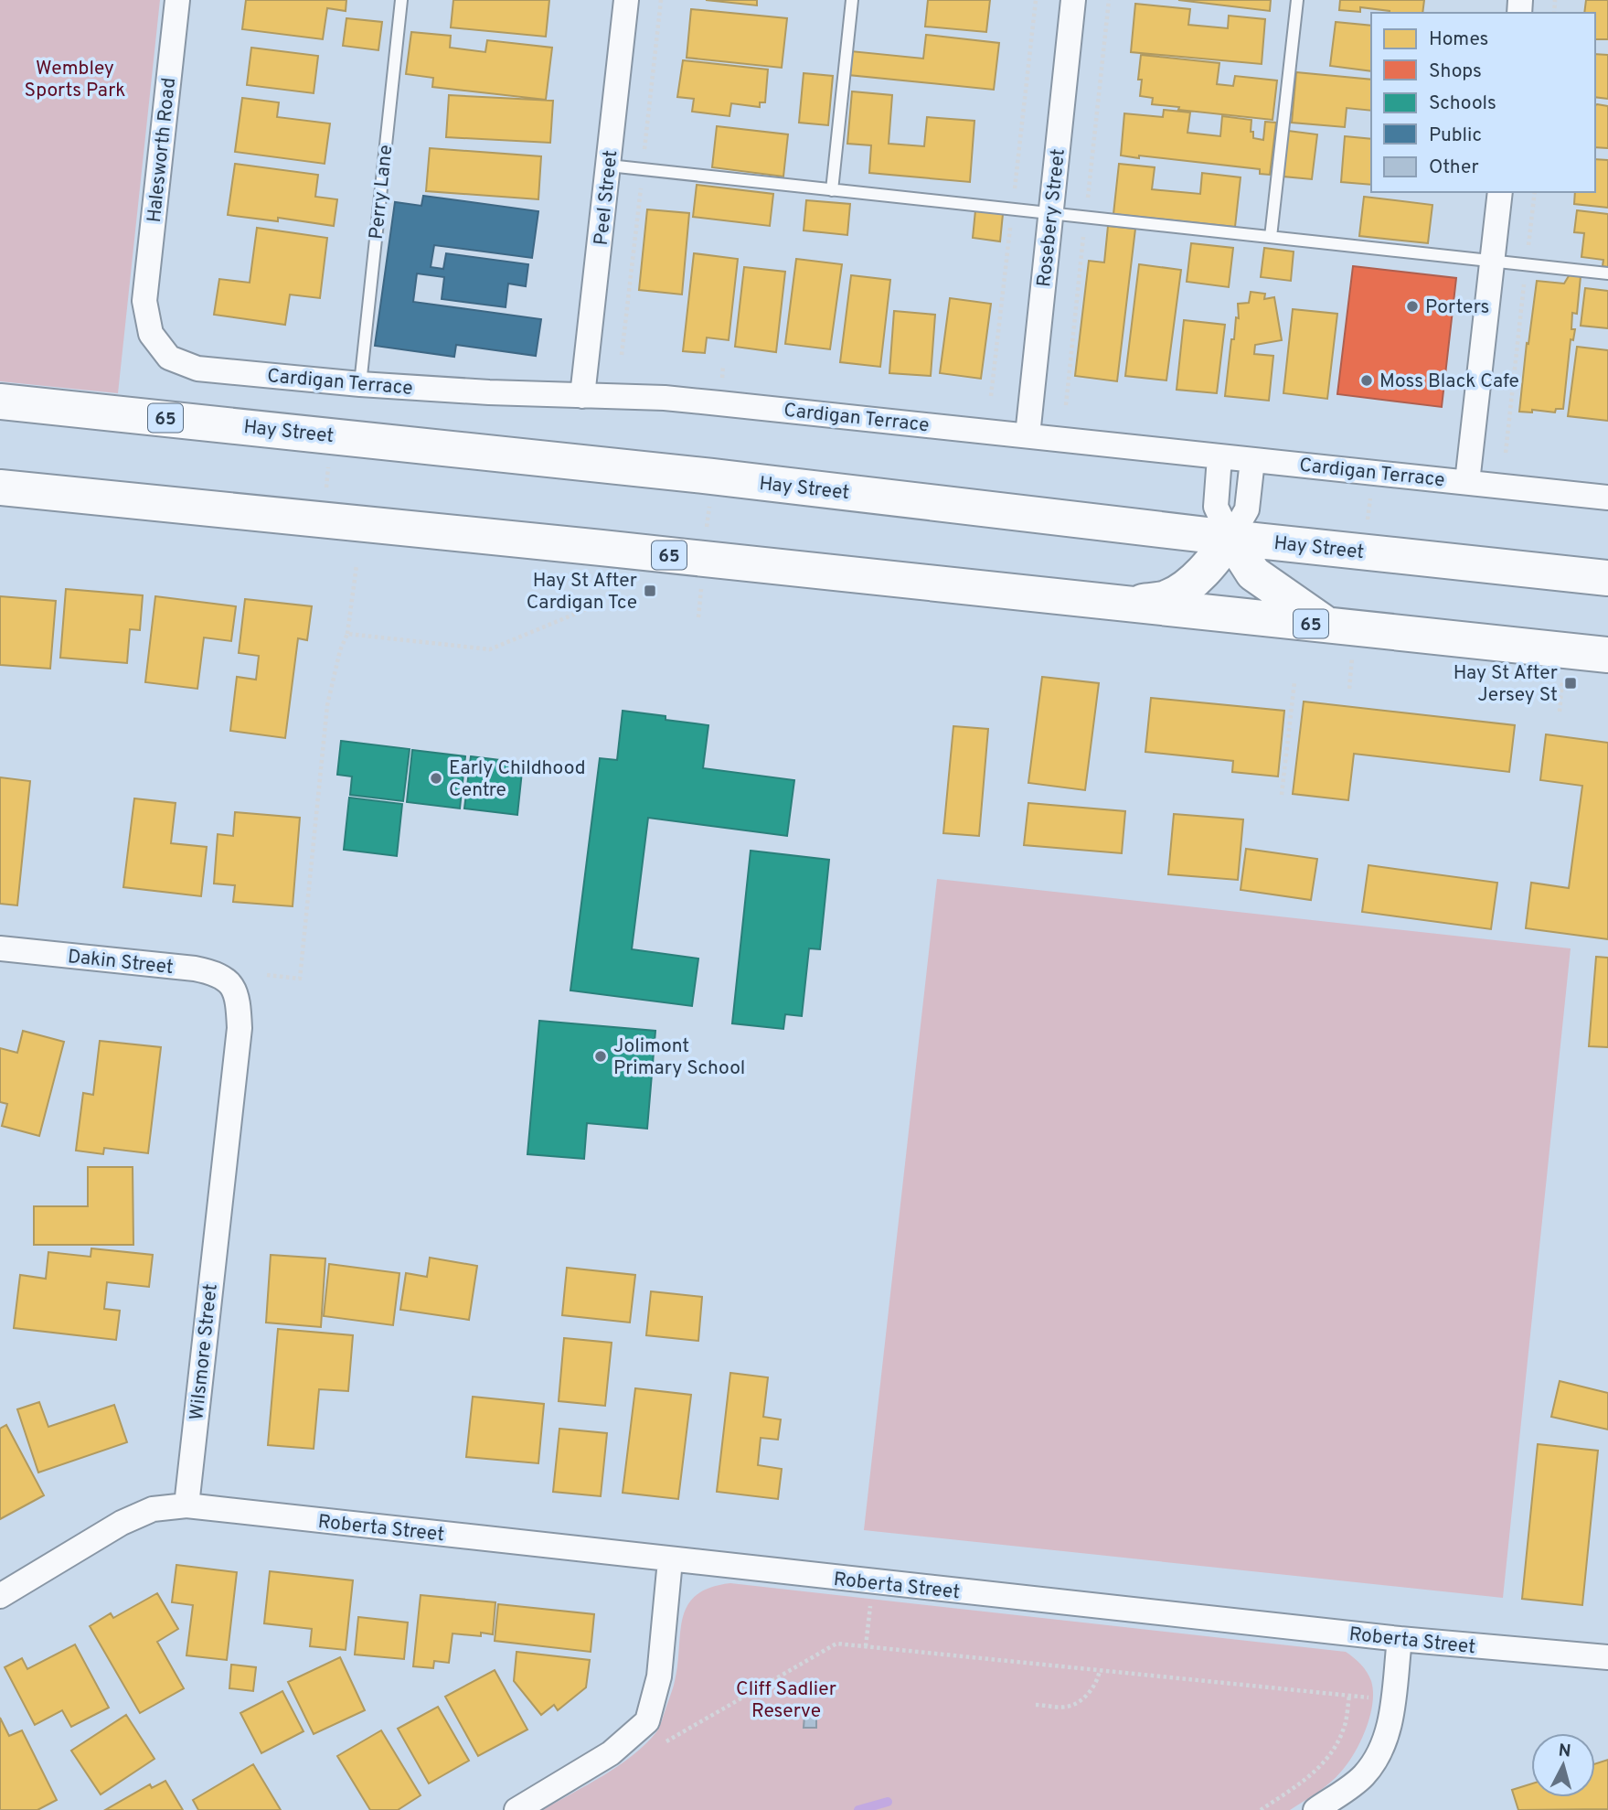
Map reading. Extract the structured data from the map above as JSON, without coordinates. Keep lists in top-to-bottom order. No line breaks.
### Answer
{"streets":{"main road":["65","Hay Street"],"street":["Halesworth Road","Peel Street","Rosebery Street","Cardigan Terrace","Dakin Street","Wilsmore Street","Roberta Street"],"lane":["Perry Lane"]},"crossings":[["Halesworth Road","Cardigan Terrace"],["Perry Lane","Cardigan Terrace"],["Peel Street","Cardigan Terrace"],["Rosebery Street","Cardigan Terrace"],["Dakin Street","Wilsmore Street"],["Wilsmore Street","Roberta Street"]],"parks":["Wembley Sports Park","Cliff Sadlier Reserve"],"places":{"other":["Porters","Moss Black Cafe","Early Childhood Centre","Jolimont Primary School"],"transit":["Hay St After Cardigan Tce","Hay St After Jersey St"]},"legend":["Homes","Shops","Schools","Public","Other"],"north":"top"}
